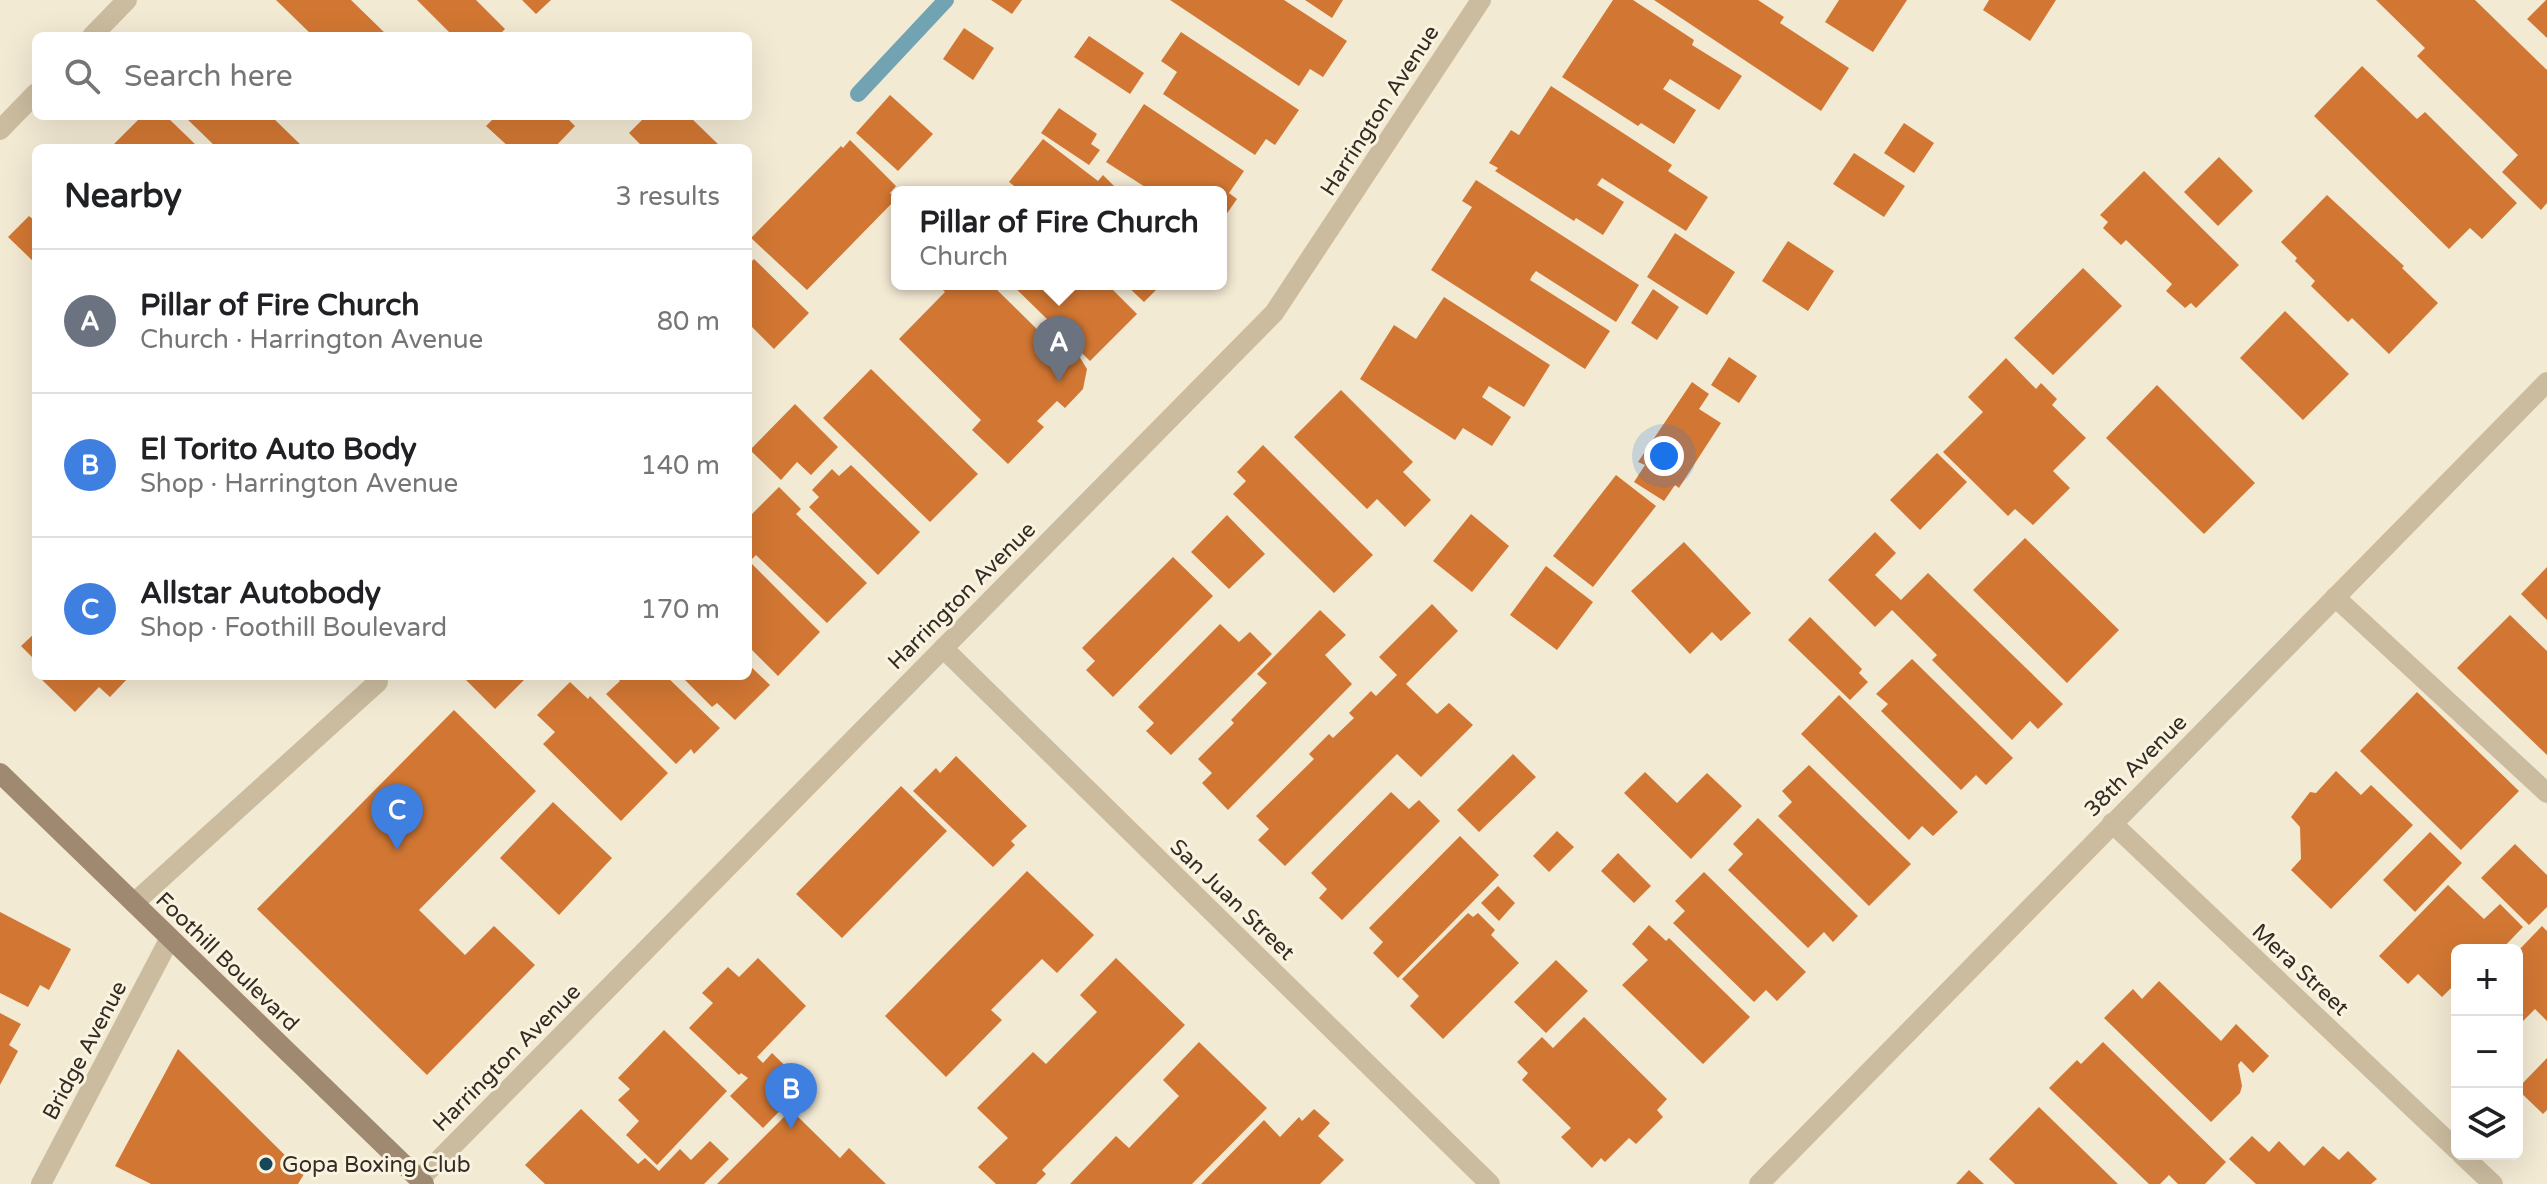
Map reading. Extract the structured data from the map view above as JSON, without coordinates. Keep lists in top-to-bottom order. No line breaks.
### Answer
{"streets":{"main road":["Foothill Boulevard"],"street":["Harrington Avenue","38th Avenue","San Juan Street","Mera Street","Bridge Avenue"]},"crossings":[["Harrington Avenue","San Juan Street"],["Harrington Avenue","Foothill Boulevard"],["38th Avenue","Mera Street"],["Foothill Boulevard","Bridge Avenue"]],"places":["Gopa Boxing Club"],"page":{"search":"Search here","heading":["Nearby","3 results"],"popup":["Pillar of Fire Church","Church"],"list":[{"mark":"A","name":"Pillar of Fire Church","note":"Church · Harrington Avenue","value":"80 m"},{"mark":"B","name":"El Torito Auto Body","note":"Shop · Harrington Avenue","value":"140 m"},{"mark":"C","name":"Allstar Autobody","note":"Shop · Foothill Boulevard","value":"170 m"}],"pins":["A","C","B"],"map_buttons":["+","−"]}}
